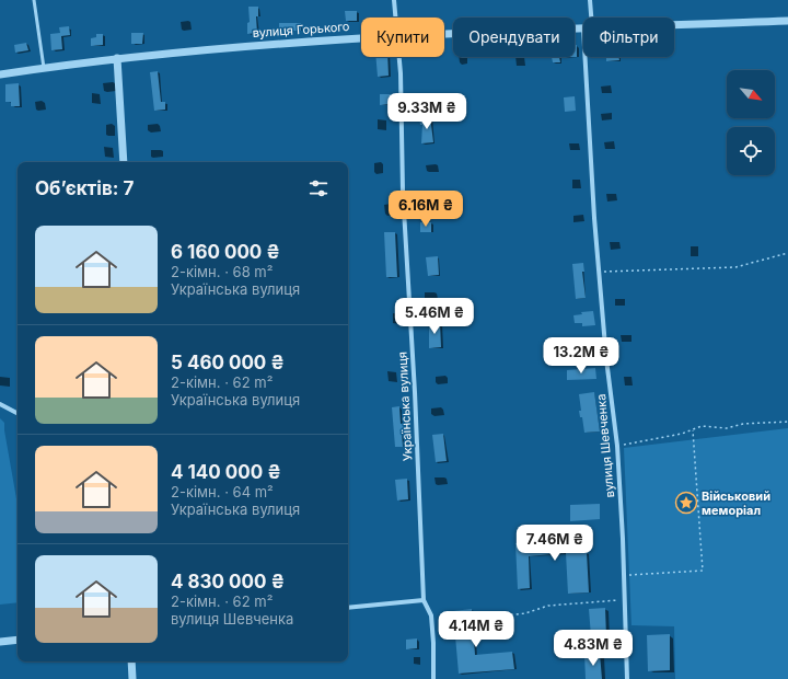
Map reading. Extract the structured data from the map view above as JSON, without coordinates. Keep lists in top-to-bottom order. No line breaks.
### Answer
{"streets":{"street":["вулиця Горького","Українська вулиця","вулиця Шевченка"]},"places":{"place":["Військовий меморіал"]},"north":"bottom right","page":{"chip":["Купити","Орендувати","Фільтри"],"price":["9.33M ₴","6.16M ₴","5.46M ₴","13.2M ₴","7.46M ₴","4.14M ₴","4.83M ₴"],"heading":"Об’єктів: 7","list":[{"name":"6 160 000 ₴","note":"2-кімн. · 68 m² · Українська вулиця"},{"name":"5 460 000 ₴","note":"2-кімн. · 62 m² · Українська вулиця"},{"name":"4 140 000 ₴","note":"2-кімн. · 64 m² · Українська вулиця"},{"name":"4 830 000 ₴","note":"2-кімн. · 62 m² · вулиця Шевченка"}]}}
